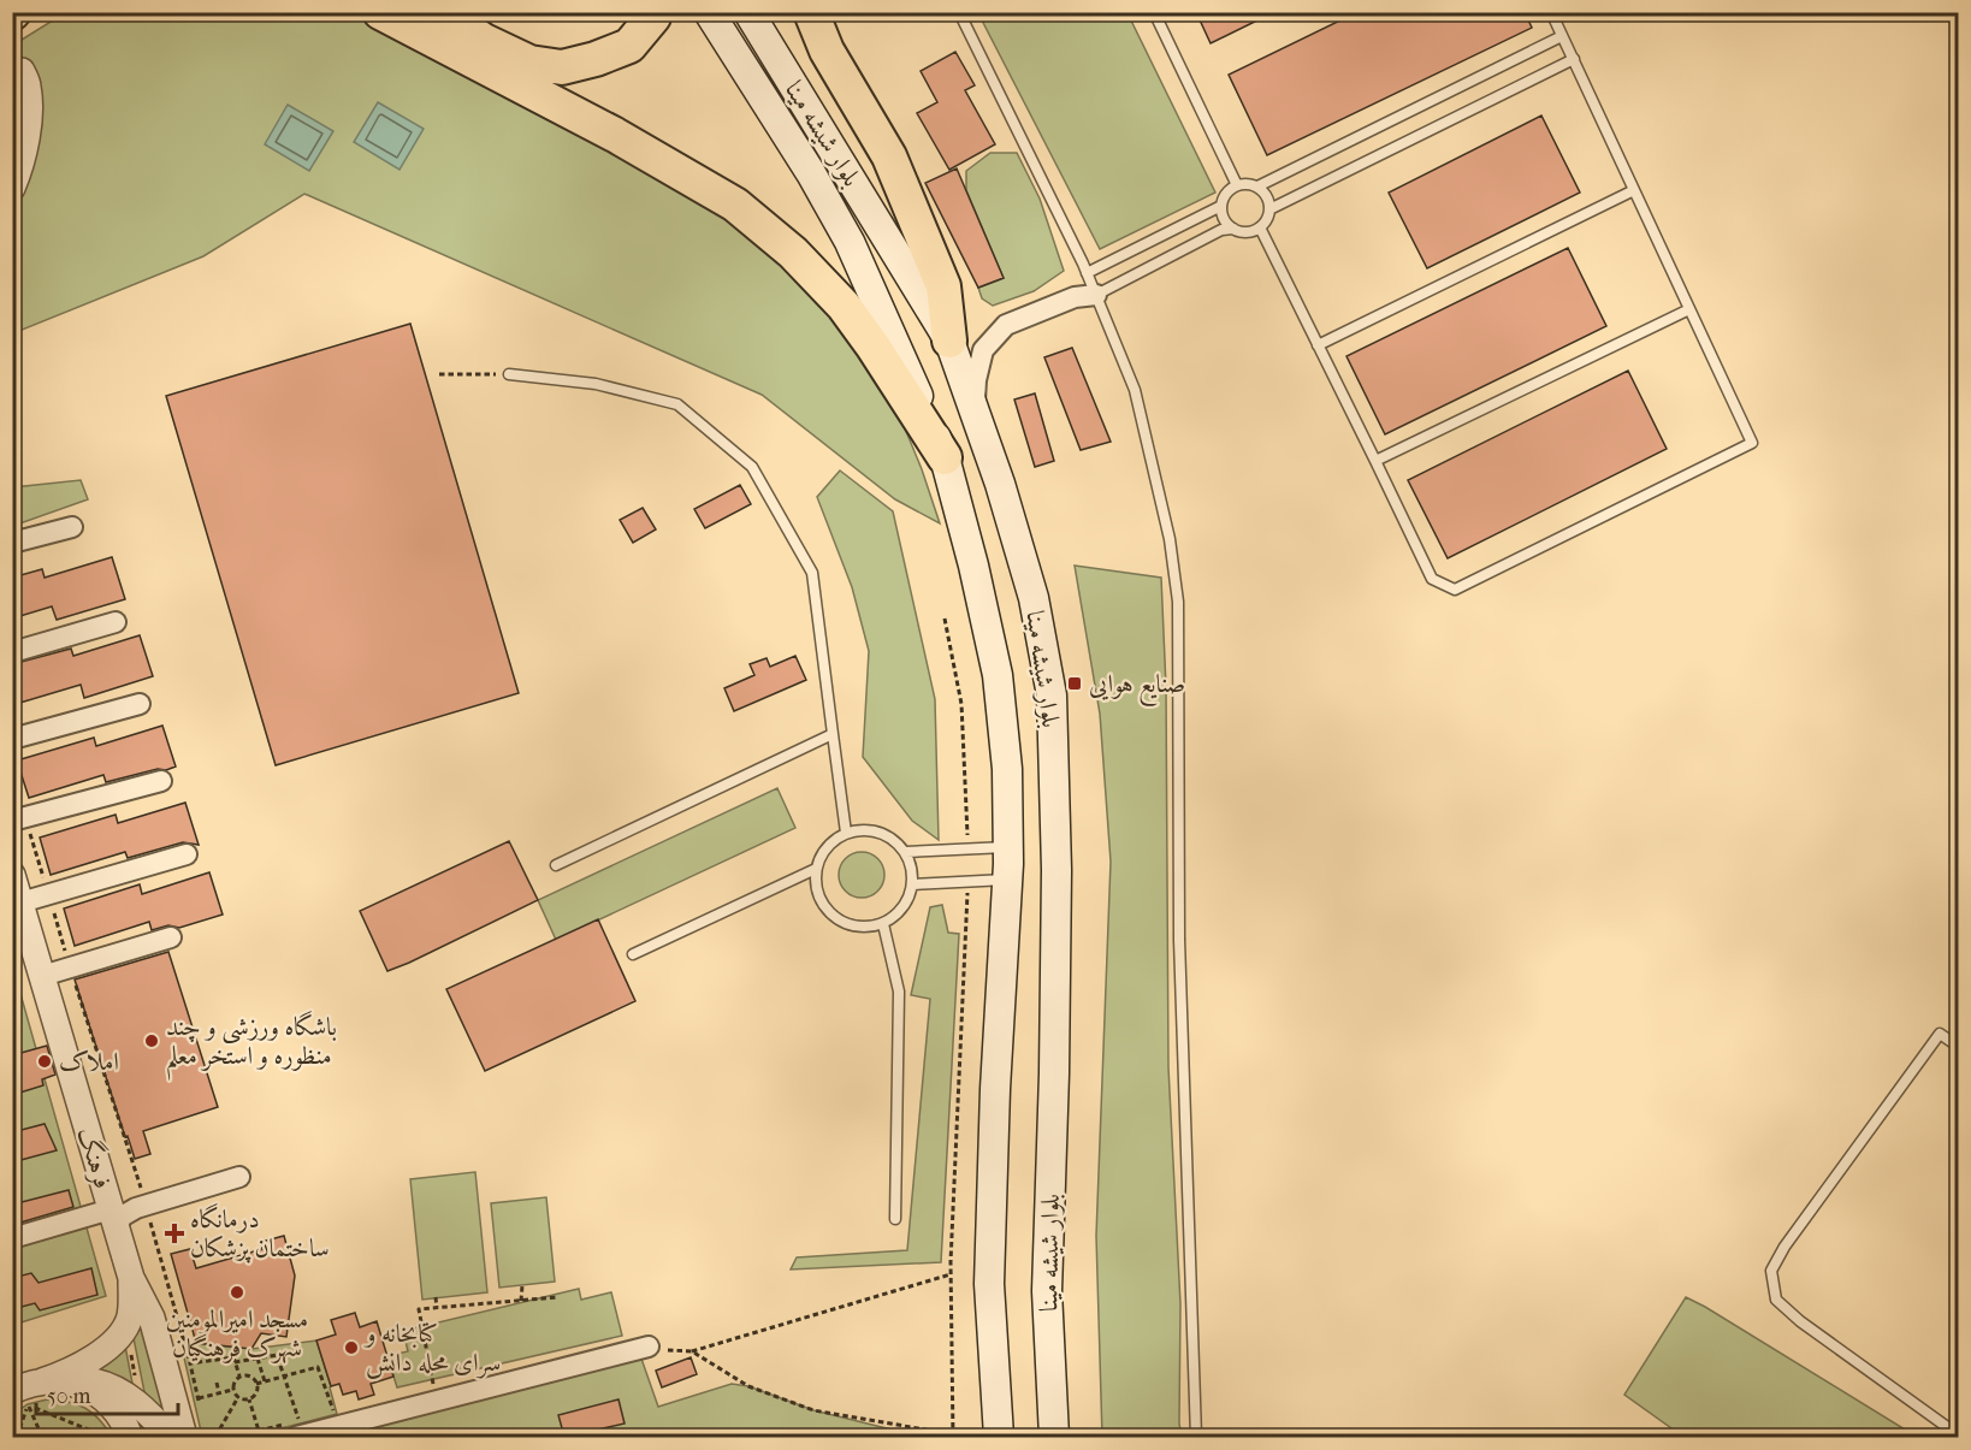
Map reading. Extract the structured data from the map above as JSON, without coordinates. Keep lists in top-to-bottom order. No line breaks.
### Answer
{"streets":{"main road":["بلوار شیشه مینا"],"street":["فرهنگ"]},"places":{"transit":["صنایع هوایی"],"other":["باشگاه ورزشی و چند منظوره و استخر معلم","املاک","مسجد امیرالمومنین شهرک فرهنگیان","کتابخانه و سرای محله دانش"],"health":["درمانگاه ساختمان پزشکان"]},"scale_bar":"50 m"}
